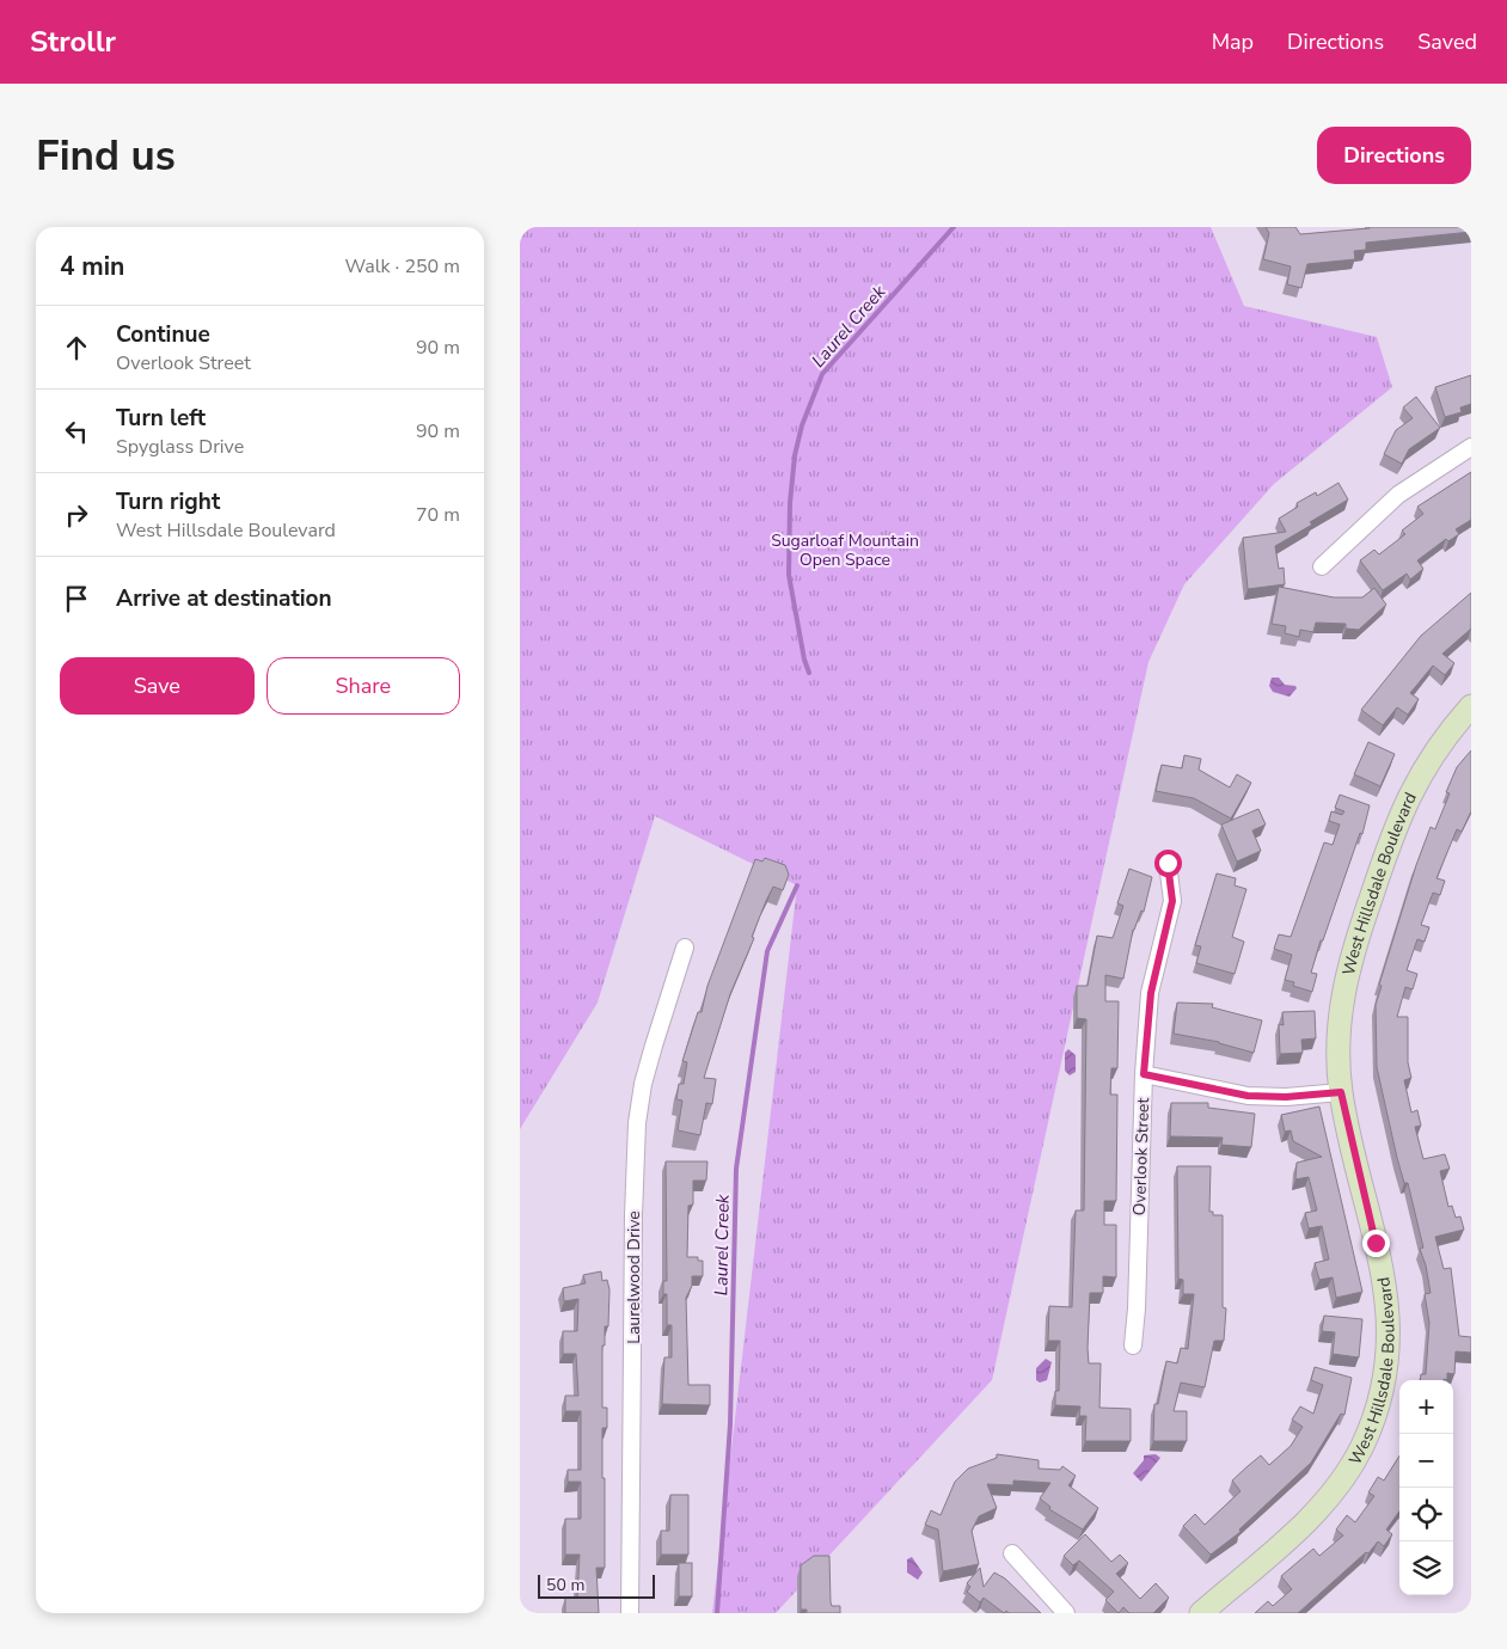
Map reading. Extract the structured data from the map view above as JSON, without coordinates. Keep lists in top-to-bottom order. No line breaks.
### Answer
{"streets":{"main road":["West Hillsdale Boulevard"],"street":["Overlook Street","Laurelwood Drive"]},"water":["Laurel Creek"],"parks":["Sugarloaf Mountain Open Space"],"scale_bar":"50 m","page":{"header":"Strollr","nav":["Map","Directions","Saved"],"buttons":["Directions",["Save","Share"]],"title":"Find us","heading":["4 min","Walk · 250 m"],"list":[["Continue","Overlook Street","90 m"],["Turn left","Spyglass Drive","90 m"],["Turn right","West Hillsdale Boulevard","70 m"],"Arrive at destination"],"map_buttons":["+","−"],"scale":"50 m"}}
